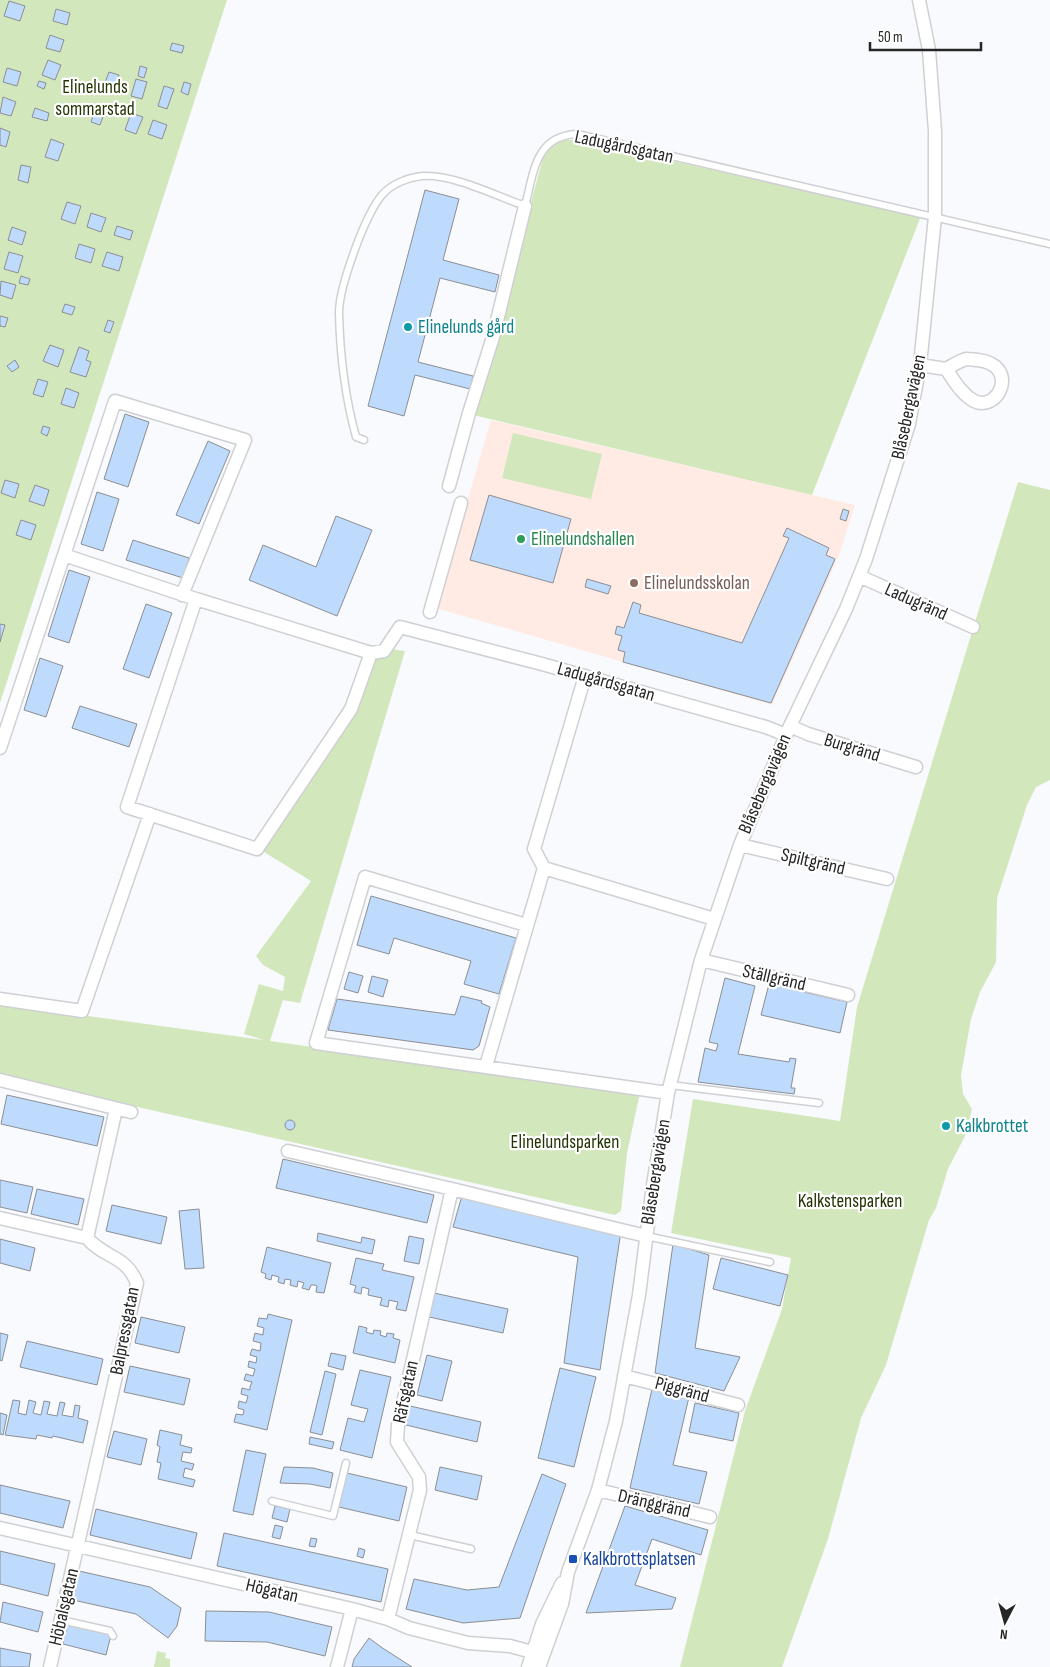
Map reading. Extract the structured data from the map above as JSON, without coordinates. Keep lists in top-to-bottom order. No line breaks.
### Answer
{"streets":{"street":["Ladugårdsgatan","Blåsebergavägen","Ladugränd","Burgränd","Spiltgränd","Ställgränd","Balpressgatan","Piggränd","Räfsgatan","Dränggränd","Högatan","Höbalsgatan"]},"crossings":[["Ladugårdsgatan","Blåsebergavägen"],["Ladugårdsgatan","Burgränd"],["Blåsebergavägen","Ladugränd"],["Blåsebergavägen","Burgränd"],["Blåsebergavägen","Spiltgränd"],["Blåsebergavägen","Ställgränd"],["Blåsebergavägen","Piggränd"],["Blåsebergavägen","Dränggränd"],["Blåsebergavägen","Högatan"],["Balpressgatan","Högatan"],["Balpressgatan","Höbalsgatan"],["Räfsgatan","Högatan"],["Högatan","Höbalsgatan"]],"parks":["Elinelunds sommarstad","Elinelundsparken","Kalkstensparken"],"places":{"other":["Elinelunds gård","Elinelundshallen","Elinelundsskolan","Kalkbrottet"],"transit":["Kalkbrottsplatsen"]},"scale_bar":"50 m","north":"bottom"}
